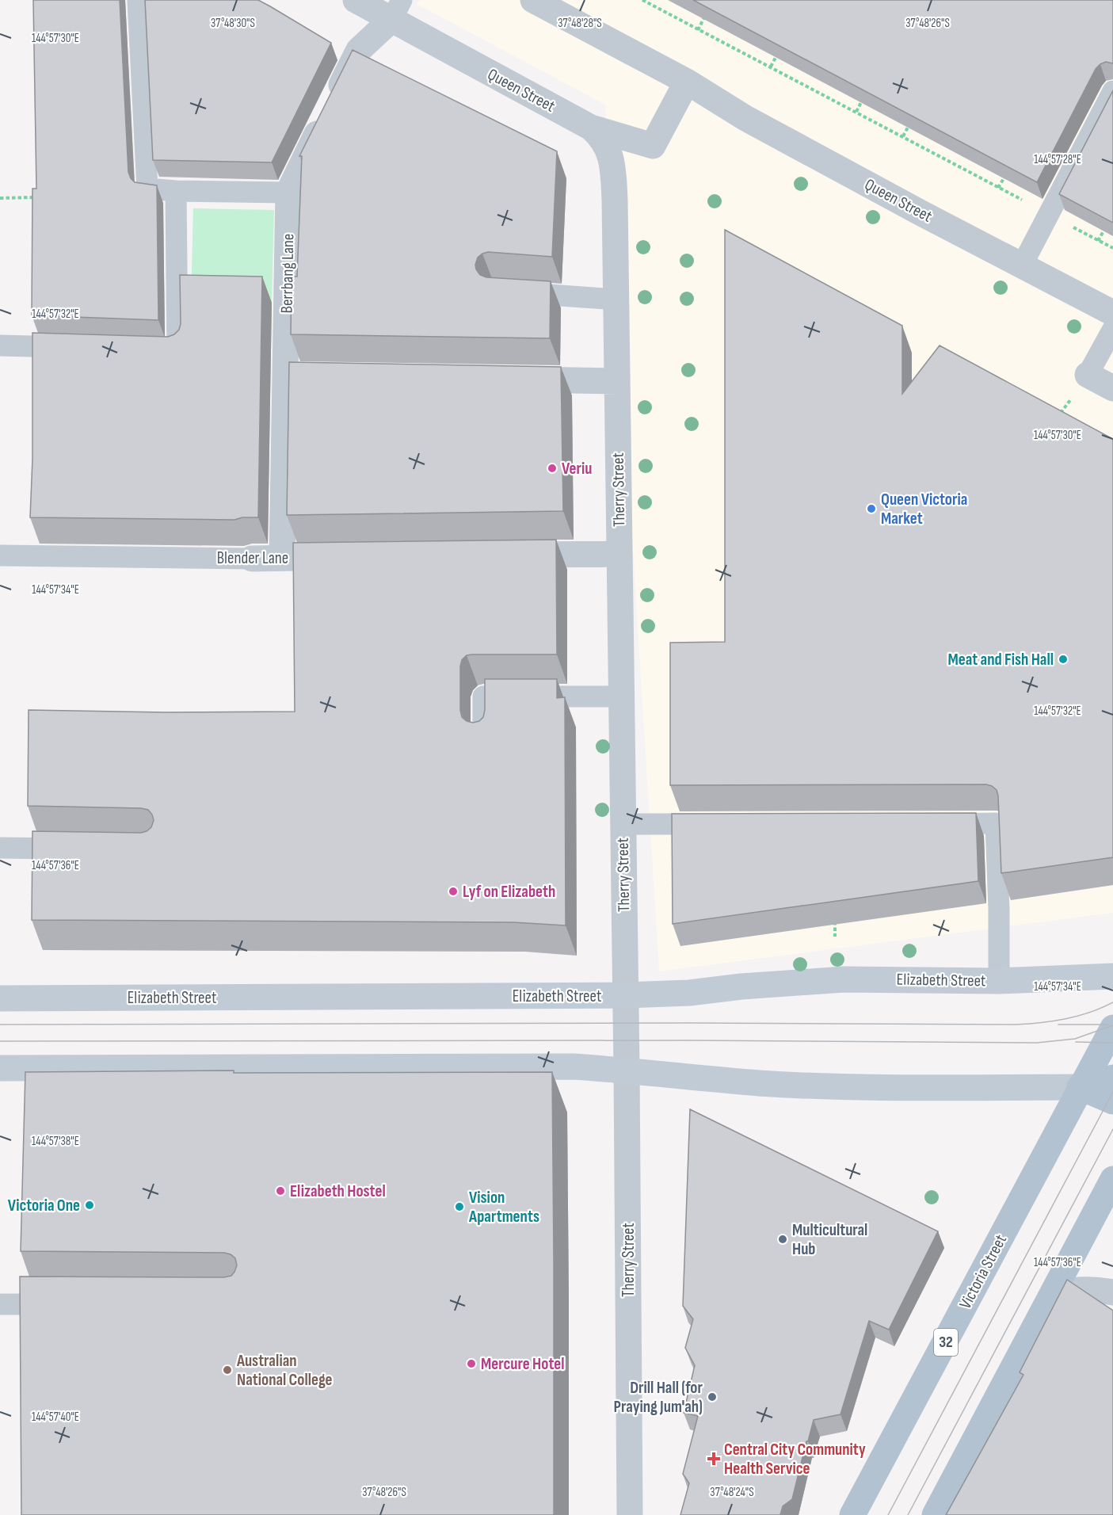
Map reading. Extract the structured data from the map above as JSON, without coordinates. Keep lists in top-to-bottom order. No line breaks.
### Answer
{"streets":{"main road":["Victoria Street","32"],"street":["Queen Street","Berrbang Lane","Therry Street","Blender Lane","Elizabeth Street"]},"crossings":[["Queen Street","Berrbang Lane"],["Queen Street","Therry Street"],["Berrbang Lane","Blender Lane"],["Therry Street","Elizabeth Street"]],"places":{"other":["Veriu","Queen Victoria Market","Meat and Fish Hall","Lyf on Elizabeth","Elizabeth Hostel","Victoria One","Vision Apartments","Multicultural Hub","Mercure Hotel","Australian National College","Drill Hall (for Praying Jum'ah)"],"health":["Central City Community Health Service"]},"coordinates":["37°48'30\"S","37°48'28\"S","37°48'26\"S","144°57'30\"E","144°57'28\"E","144°57'32\"E","144°57'34\"E","144°57'36\"E","144°57'38\"E","144°57'40\"E","37°48'24\"S"]}
